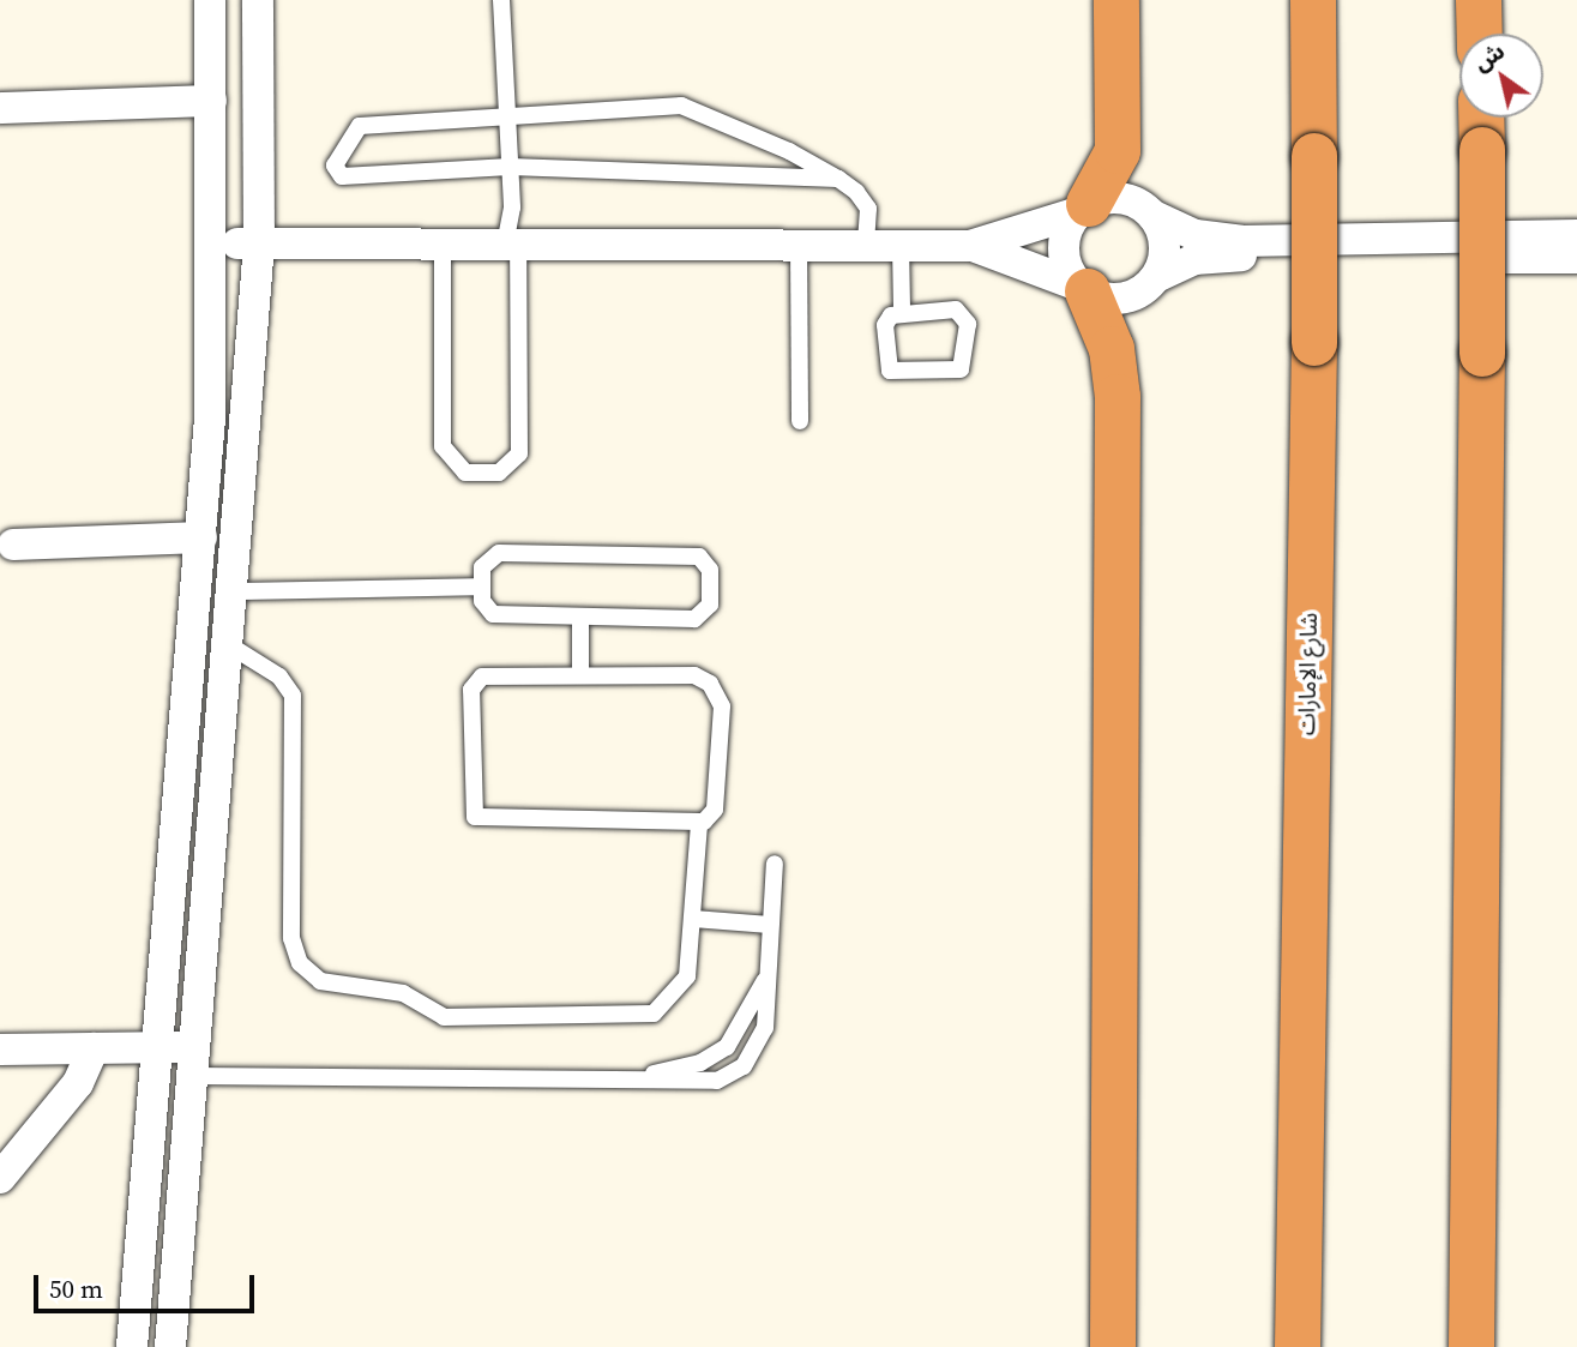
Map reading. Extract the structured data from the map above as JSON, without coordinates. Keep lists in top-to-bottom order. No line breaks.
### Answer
{"streets":{"highway":["شارع الإمارات"]},"scale_bar":"50 m","north":"top left"}
